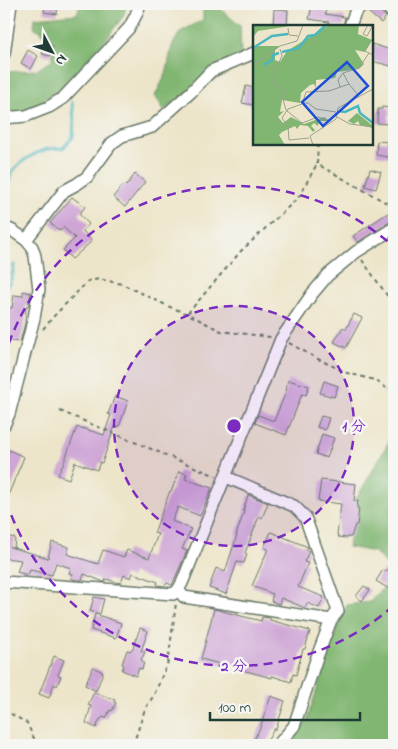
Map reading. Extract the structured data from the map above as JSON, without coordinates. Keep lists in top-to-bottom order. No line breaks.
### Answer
{"scale_bar":"100 m","north":"bottom right","rings":["1 分","2 分"]}
